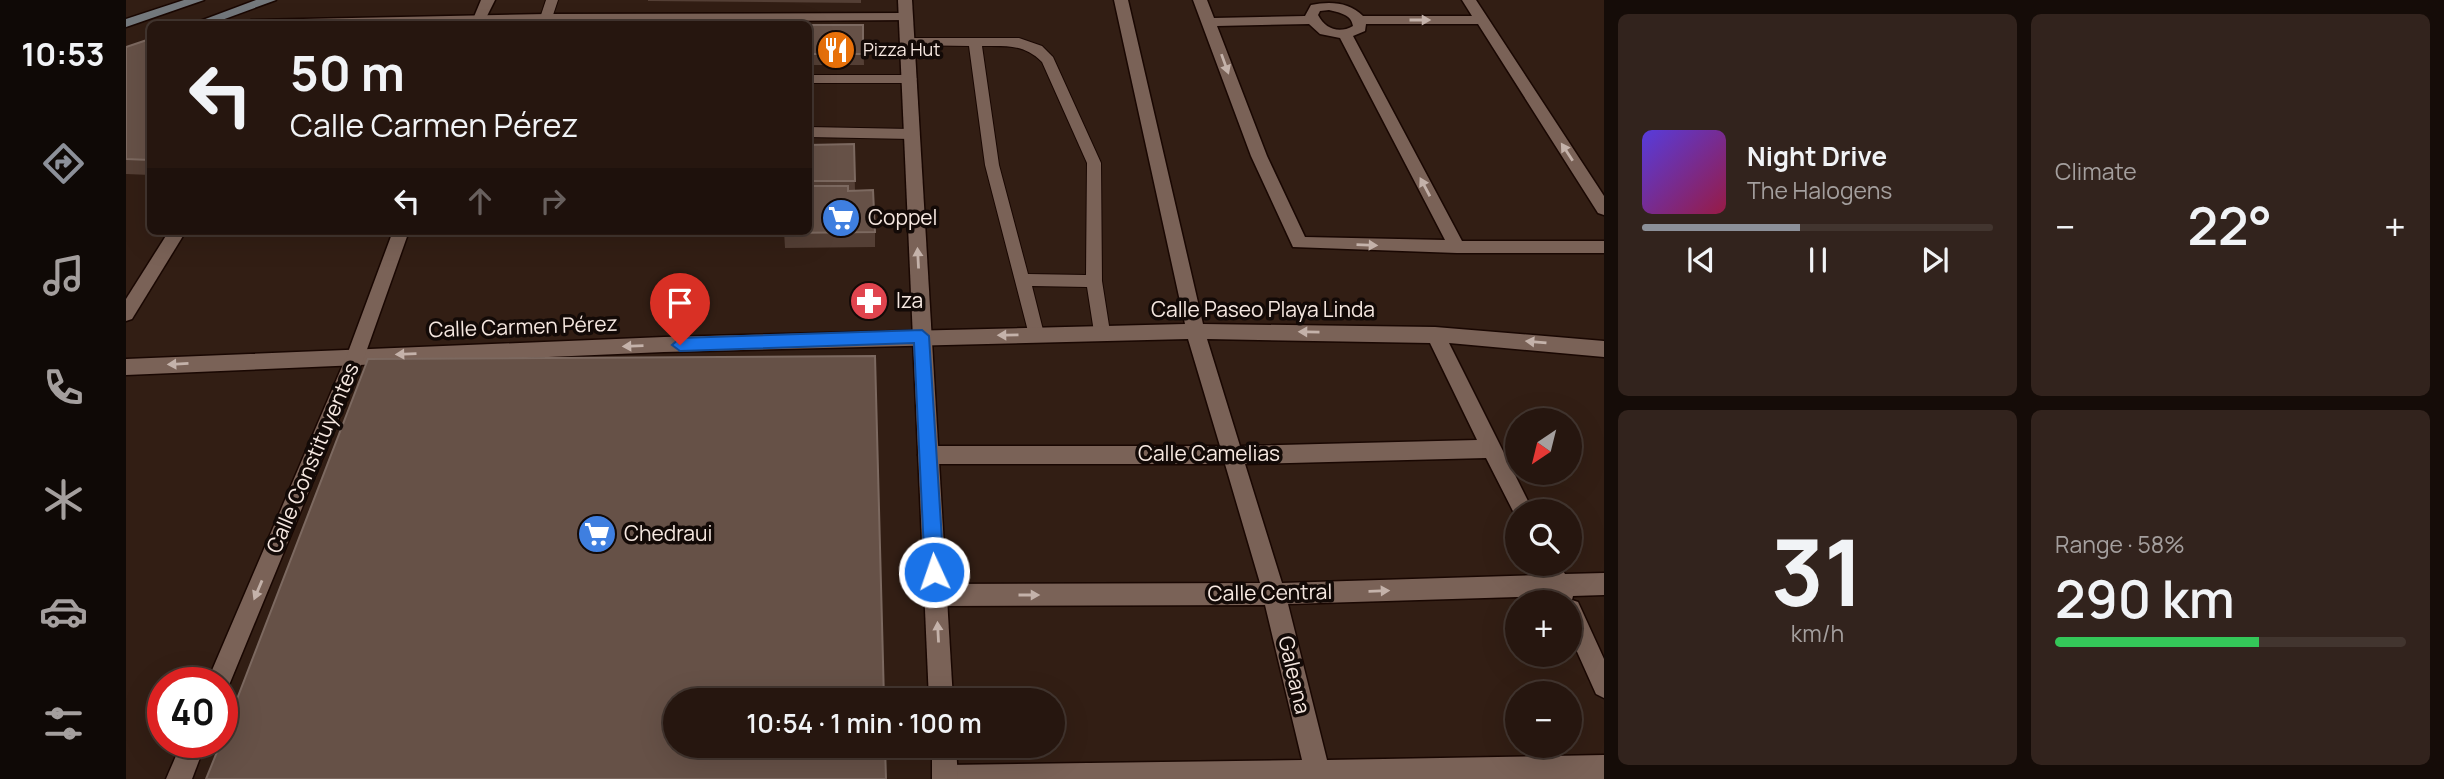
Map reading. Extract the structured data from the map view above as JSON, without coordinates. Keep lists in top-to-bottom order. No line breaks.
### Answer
{"streets":{"street":["Calle Paseo Playa Linda","Calle Carmen Pérez","Calle Camelias","Calle Constituyentes","Calle Central","Galeana"]},"crossings":[["Calle Paseo Playa Linda","Calle Carmen Pérez"],["Calle Paseo Playa Linda","Galeana"],["Calle Carmen Pérez","Calle Constituyentes"],["Calle Camelias","Galeana"],["Calle Central","Galeana"]],"one_way":["Calle Paseo Playa Linda","Calle Carmen Pérez","Calle Constituyentes","Calle Central"],"places":{"restaurant":["Pizza Hut"],"supermarket":["Coppel","Chedraui"],"pharmacy":["Iza"]},"north":"bottom left","page":{"tabs":"10:53","tile":["Climate",["31","km/h"],["Range · 58%","290 km"]],"turn":["50 m","Calle Carmen Pérez"],"song":["Night Drive","The Halogens"],"heat":["−","22°","+"],"map_buttons":["+","−"],"limit":"40","trip":"10:54 · 1 min · 100 m"}}
